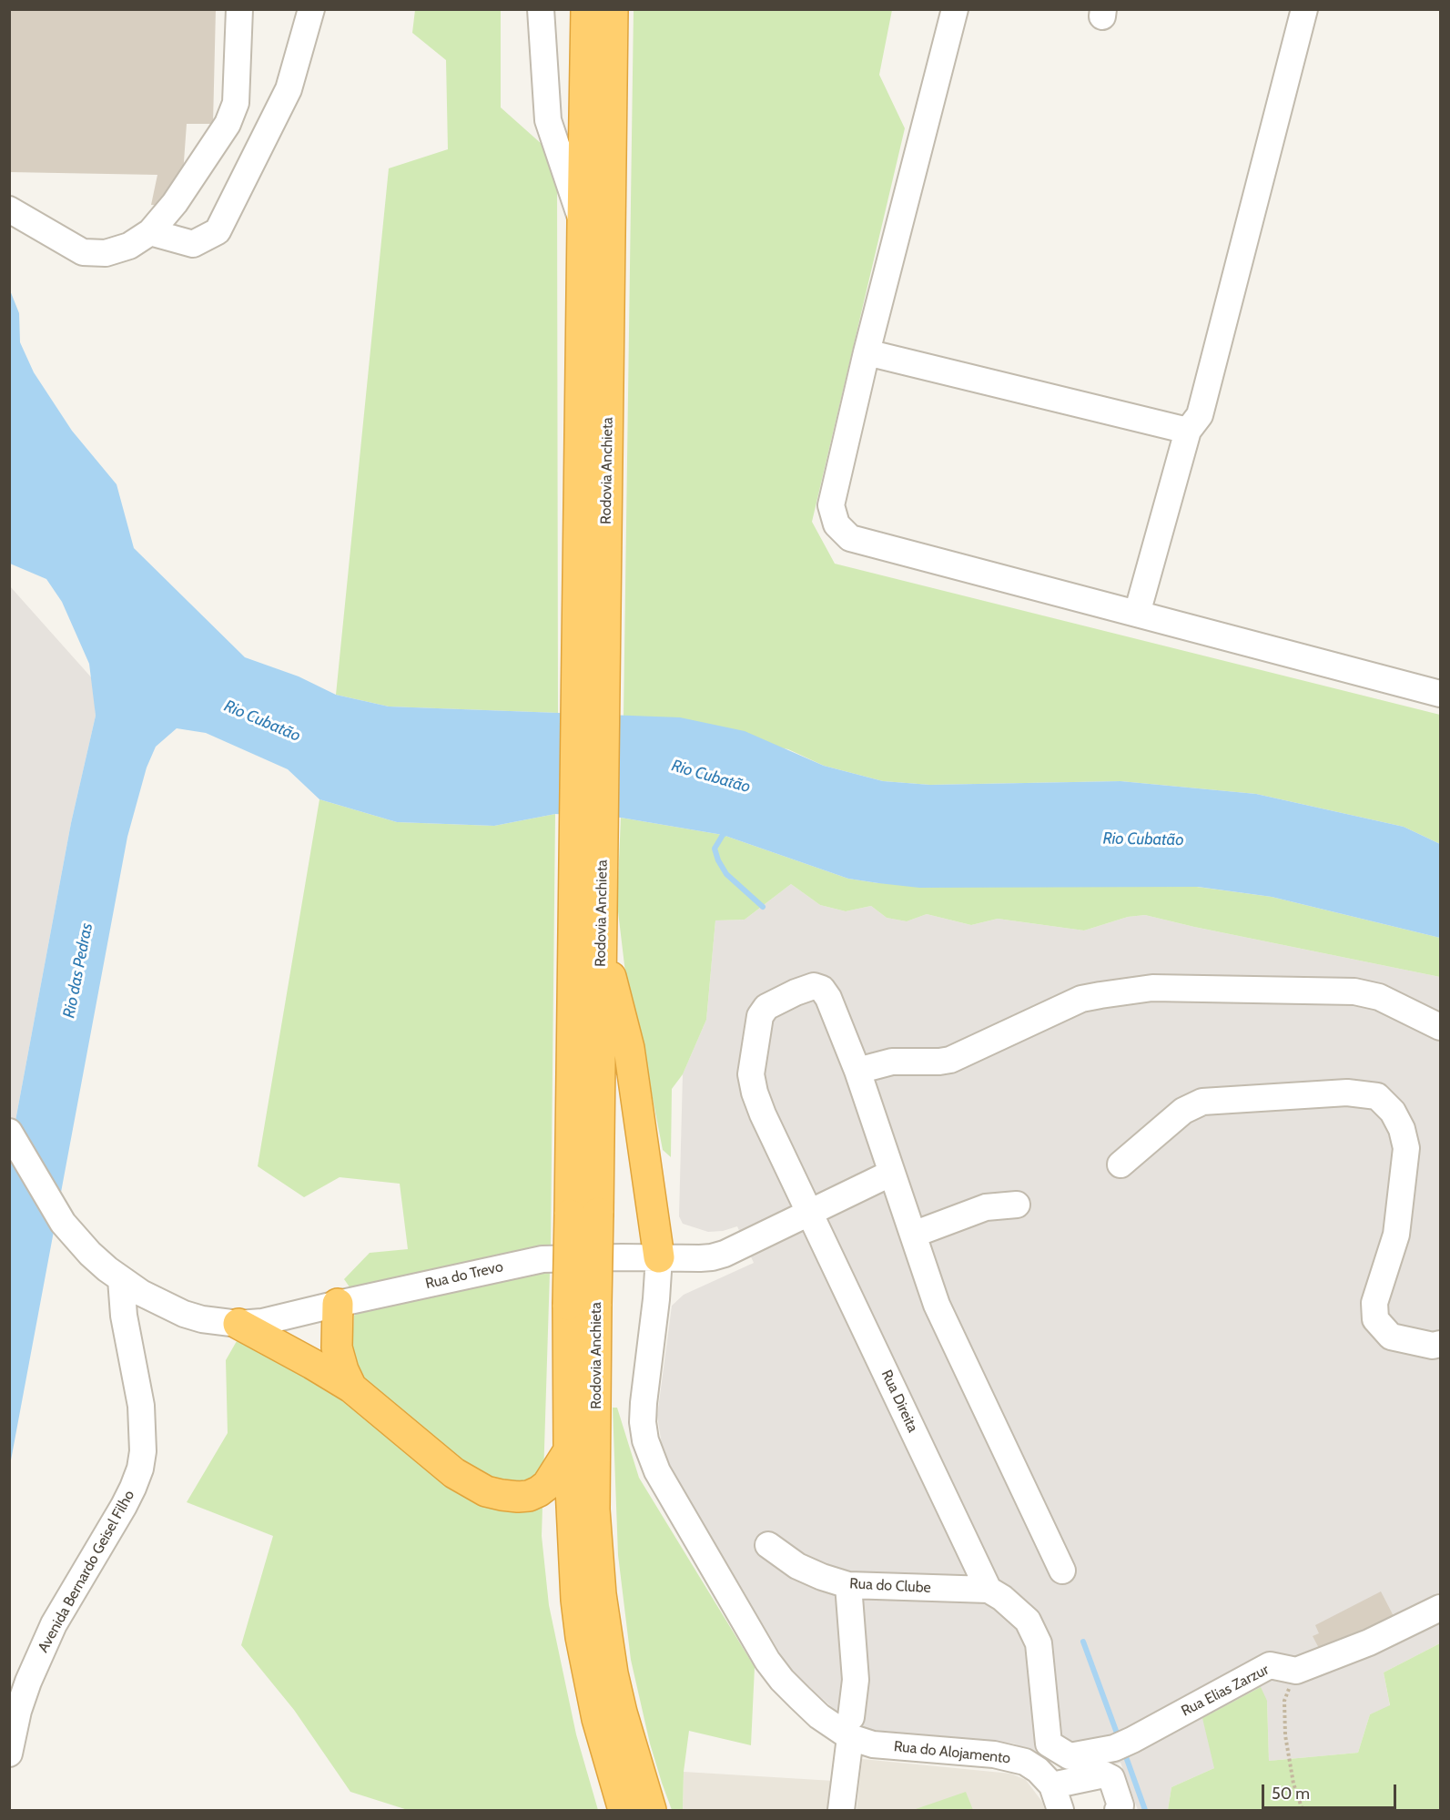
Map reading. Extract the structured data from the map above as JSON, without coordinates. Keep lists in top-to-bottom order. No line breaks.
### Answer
{"streets":{"highway":["Rodovia Anchieta"],"street":["Rua do Trevo","Rua Direita","Avenida Bernardo Geisel Filho","Rua do Clube","Rua Elias Zarzur","Rua do Alojamento"]},"crossings":[["Rua do Trevo","Rua Direita"],["Rua do Trevo","Avenida Bernardo Geisel Filho"],["Rua do Trevo","Rua do Alojamento"],["Rua Direita","Rua do Clube"],["Rua Direita","Rua Elias Zarzur"],["Rua do Clube","Rua Elias Zarzur"]],"water":["Rio Cubatão","Rio das Pedras"],"scale_bar":"50 m"}
